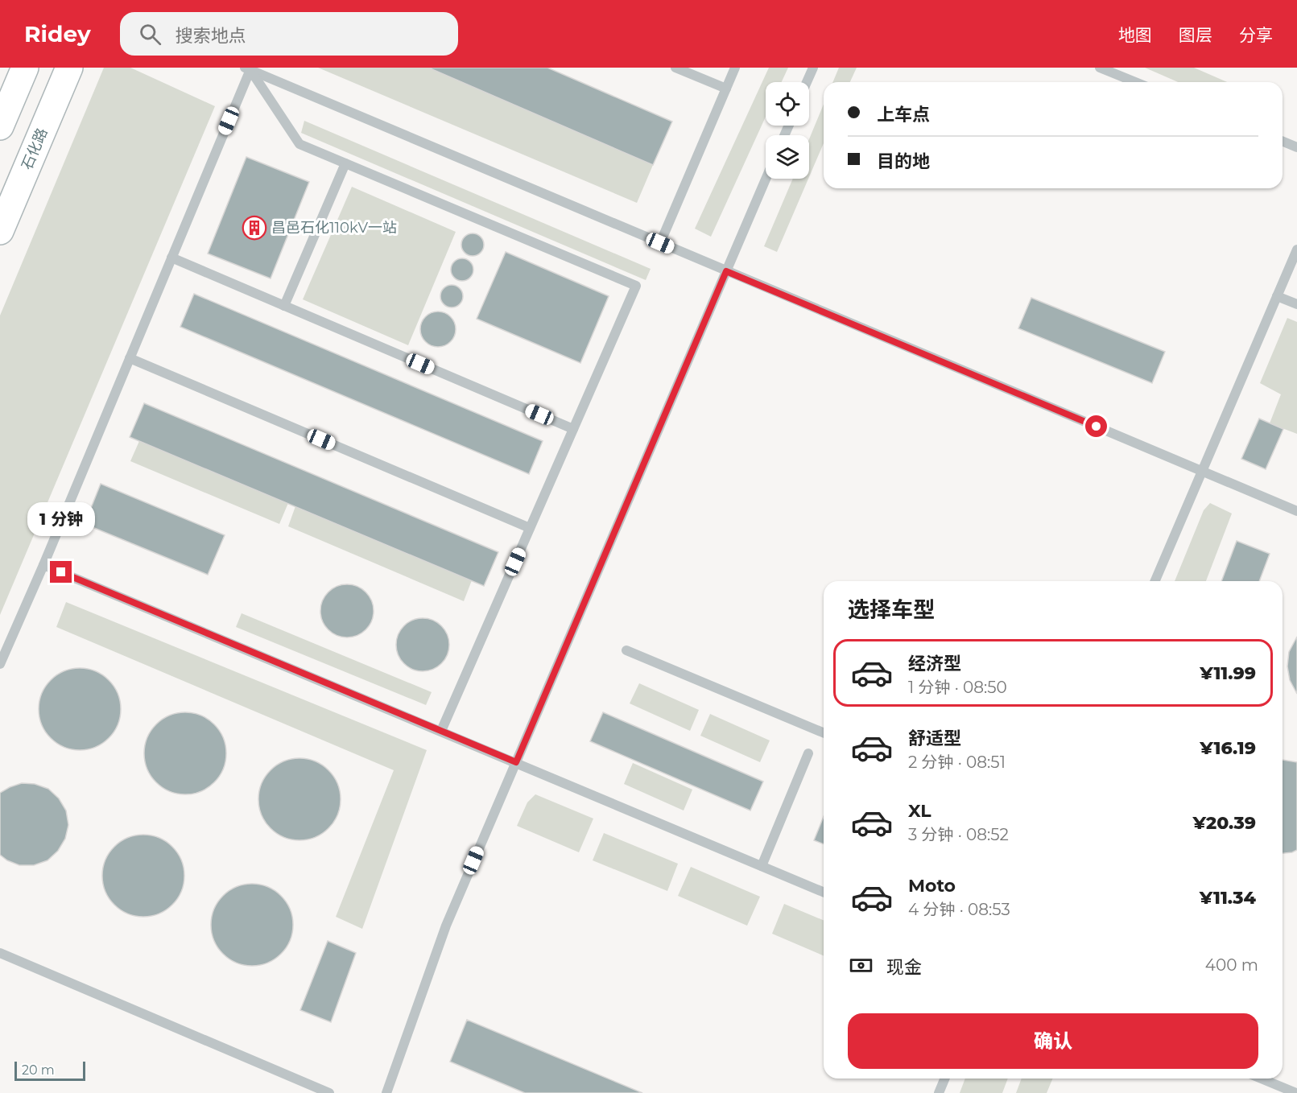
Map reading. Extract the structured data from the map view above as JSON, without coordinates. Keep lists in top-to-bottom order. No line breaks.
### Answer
{"streets":{"main road":["石化路"]},"places":{"building":["昌邑石化110kV一站"]},"scale_bar":"20 m","page":{"header":"Ridey","search":"搜索地点","nav":["地图","图层","分享"],"banner":["上车点","目的地"],"bubble":"1 分钟","heading":"选择车型","list":[{"name":"经济型","note":"1 分钟 · 08:50","value":"¥11.99"},{"name":"舒适型","note":"2 分钟 · 08:51","value":"¥16.19"},{"name":"XL","note":"3 分钟 · 08:52","value":"¥20.39"},{"name":"Moto","note":"4 分钟 · 08:53","value":"¥11.34"}],"pay":["现金","400 m"],"buttons":"确认","scale":"20 m"}}
